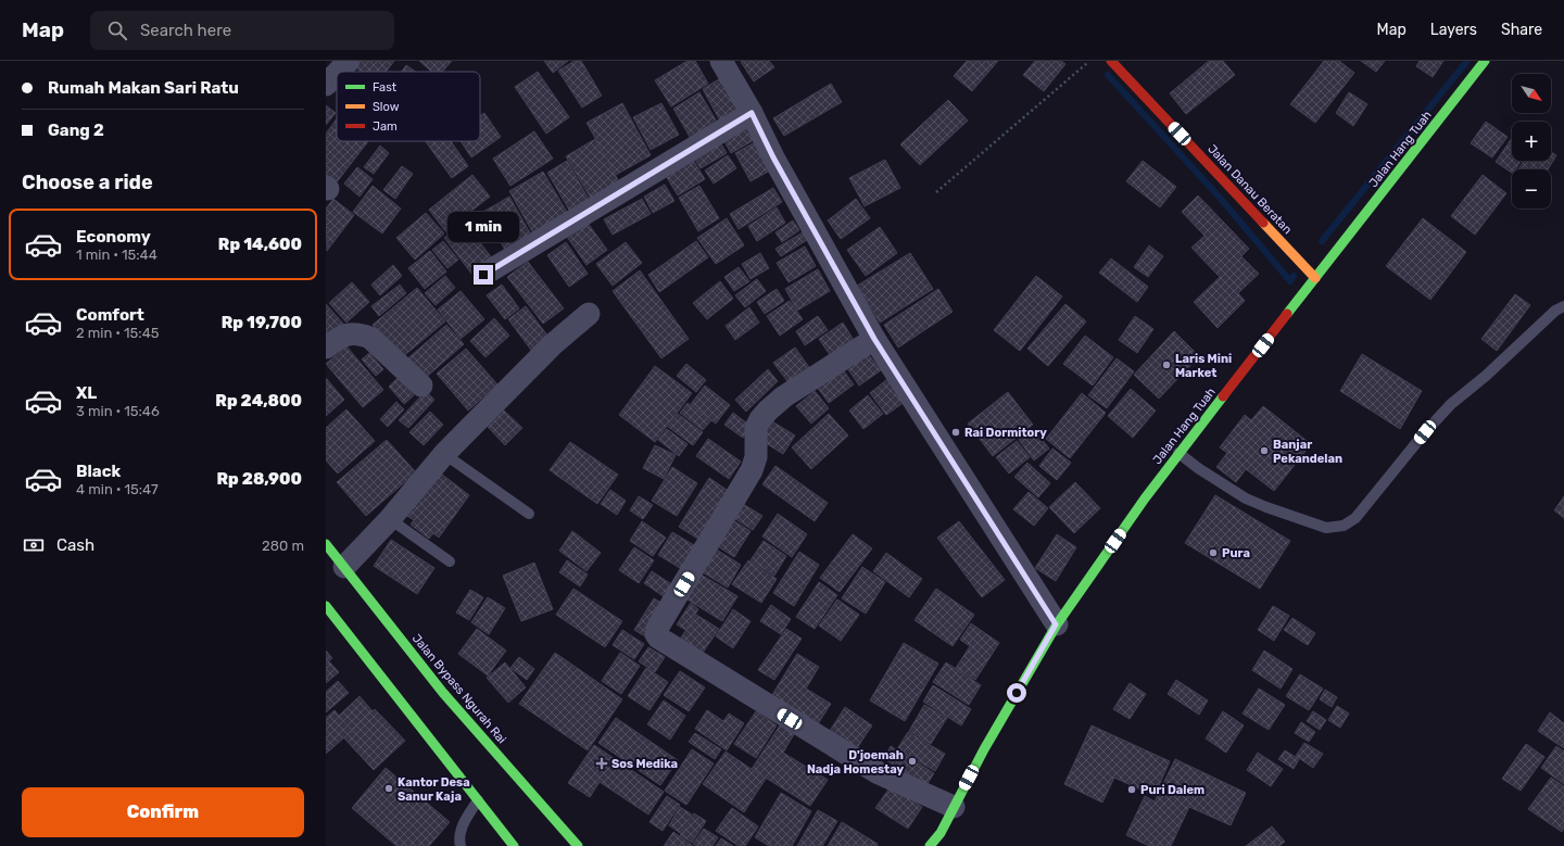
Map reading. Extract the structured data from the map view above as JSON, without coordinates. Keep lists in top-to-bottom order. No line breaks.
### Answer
{"streets":{"main road":["Jalan Hang Tuah","Jalan Danau Beratan","Jalan Bypass Ngurah Rai"]},"crossings":[["Jalan Hang Tuah","Jalan Danau Beratan"]],"places":{"other":["Laris Mini Market","Rai Dormitory","Banjar Pekandelan","Pura","D'joemah Nadja Homestay","Kantor Desa Sanur Kaja","Puri Dalem"],"health":["Sos Medika"]},"legend":["Fast","Slow","Jam"],"north":"bottom right","page":{"header":"Map","search":"Search here","nav":["Map","Layers","Share"],"banner":["Rumah Makan Sari Ratu","Gang 2"],"map_buttons":["+","−"],"heading":"Choose a ride","list":[{"name":"Economy","note":"1 min · 15:44","value":"Rp 14,600"},{"name":"Comfort","note":"2 min · 15:45","value":"Rp 19,700"},{"name":"XL","note":"3 min · 15:46","value":"Rp 24,800"},{"name":"Black","note":"4 min · 15:47","value":"Rp 28,900"}],"bubble":"1 min","pay":["Cash","280 m"],"buttons":"Confirm"}}
